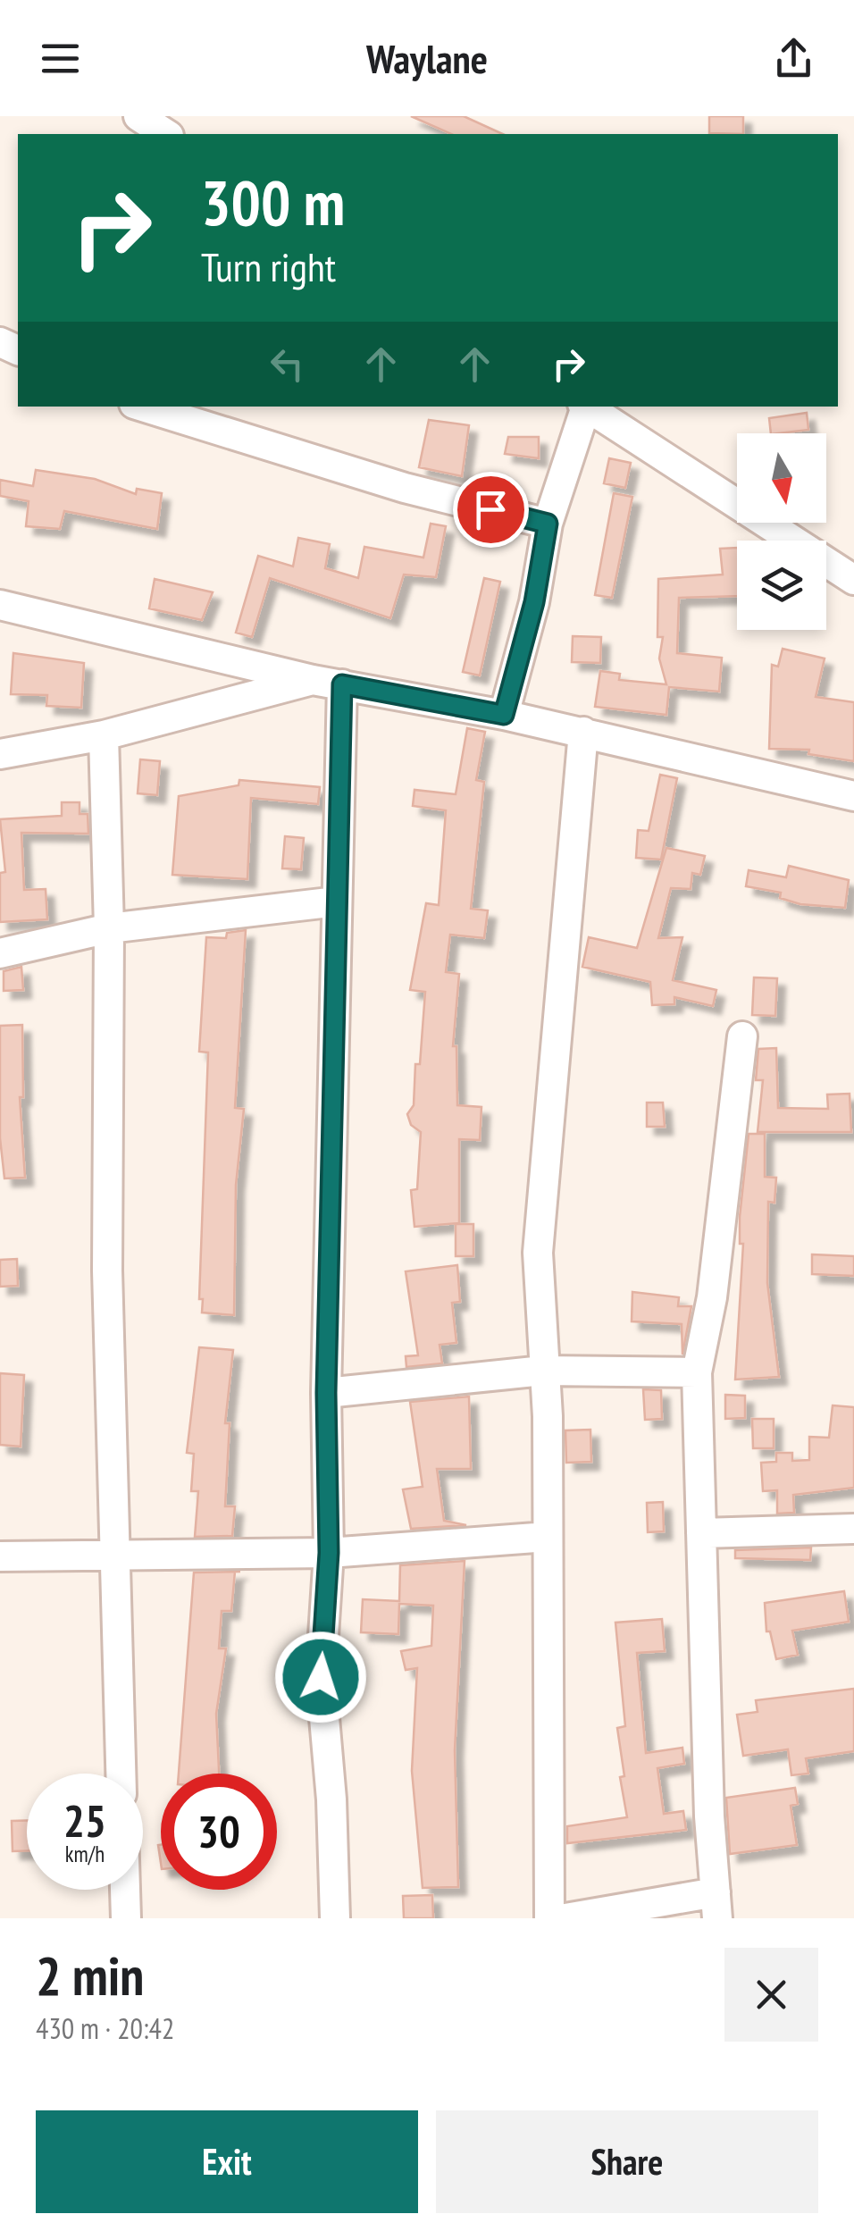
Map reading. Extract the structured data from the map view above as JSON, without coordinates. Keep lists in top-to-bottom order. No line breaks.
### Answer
{"north":"bottom","page":{"header":"Waylane","turn":["300 m","Turn right"],"speed":"25 km/h","limit":"30","heading":["2 min","430 m · 20:42"],"buttons":["Exit","Share"]}}
